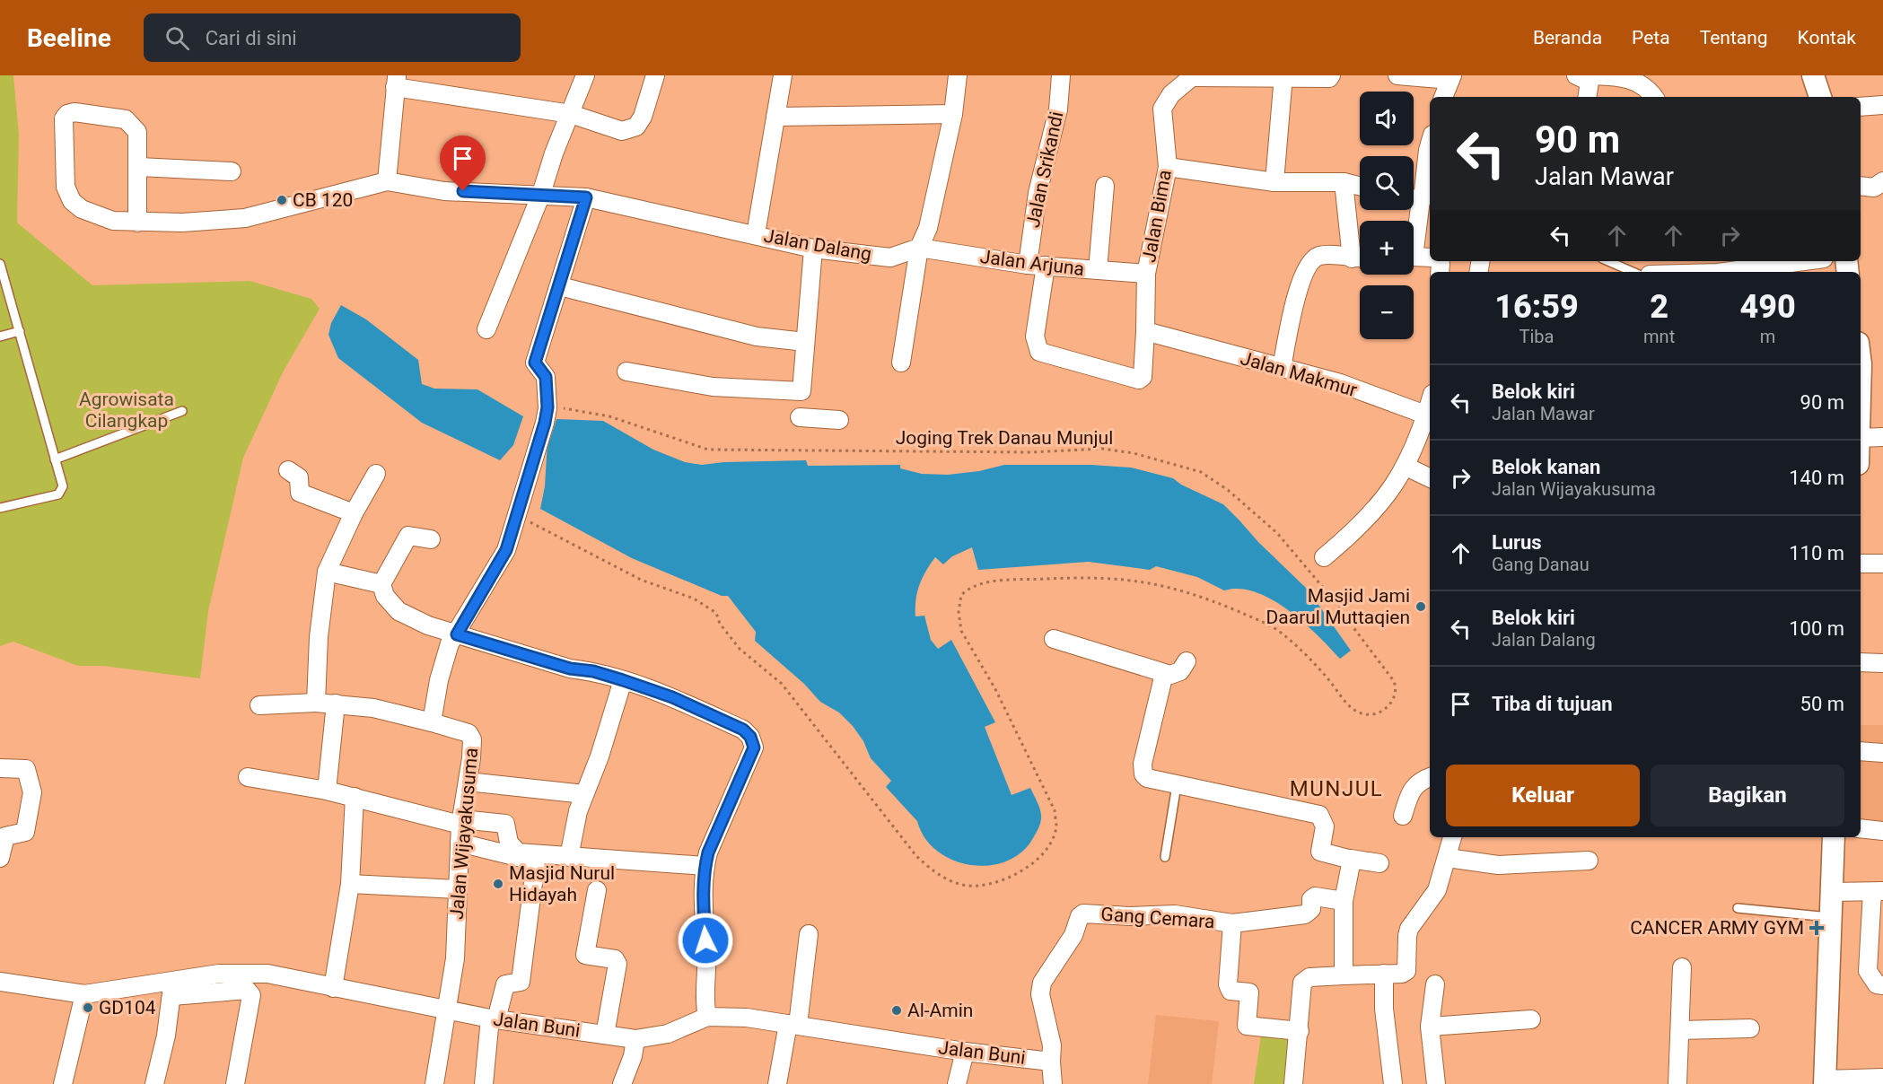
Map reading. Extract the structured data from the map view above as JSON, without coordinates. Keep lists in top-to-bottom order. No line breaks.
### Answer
{"streets":{"street":["Jalan Srikandi","Jalan Bima","Jalan Dalang","Jalan Arjuna","Jalan Makmur","Jalan Wijayakusuma","Gang Cemara","Jalan Buni"],"path":["Joging Trek Danau Munjul"]},"crossings":[["Jalan Srikandi","Jalan Arjuna"],["Jalan Bima","Jalan Arjuna"],["Jalan Dalang","Jalan Arjuna"],["Jalan Wijayakusuma","Jalan Buni"],["Gang Cemara","Jalan Buni"]],"districts":["MUNJUL"],"parks":["Agrowisata Cilangkap"],"places":{"other":["CB 120","Masjid Jami Daarul Muttaqien","Masjid Nurul Hidayah","GD104","Al-Amin"],"health":["CANCER ARMY GYM"]},"page":{"header":"Beeline","search":"Cari di sini","nav":["Beranda","Peta","Tentang","Kontak"],"map_buttons":["+","−"],"turn":["90 m","Jalan Mawar"],"eta":["16:59","Tiba","2","mnt","490","m"],"list":[{"name":"Belok kiri","note":"Jalan Mawar","value":"90 m"},{"name":"Belok kanan","note":"Jalan Wijayakusuma","value":"140 m"},{"name":"Lurus","note":"Gang Danau","value":"110 m"},{"name":"Belok kiri","note":"Jalan Dalang","value":"100 m"},{"name":"Tiba di tujuan","value":"50 m"}],"buttons":["Keluar","Bagikan"]}}
